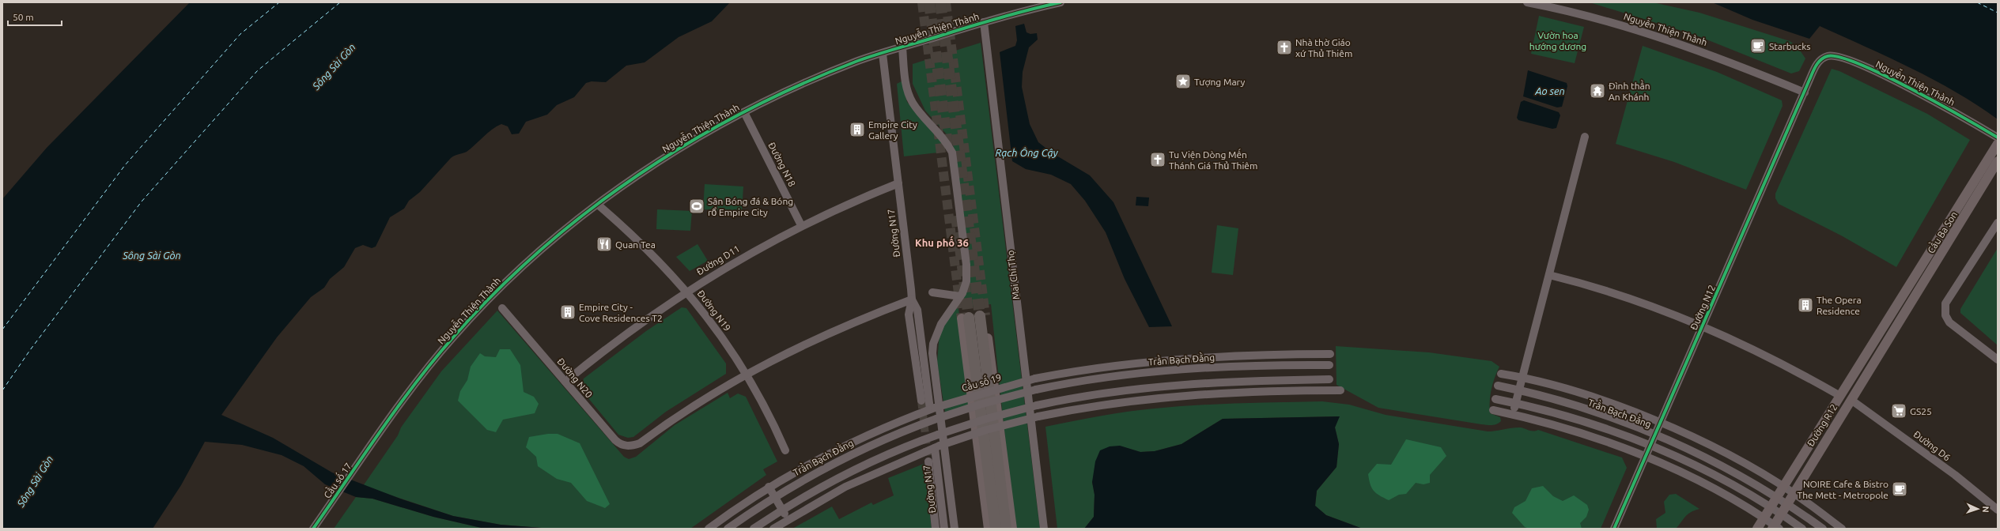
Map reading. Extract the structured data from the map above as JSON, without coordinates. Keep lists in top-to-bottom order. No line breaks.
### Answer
{"streets":{"main road":["Cầu Ba Son","Đường R12"],"street":["Nguyễn Thiện Thành","Đường N18","Đường N17","Đường D11","Mai Chí Thọ","Đường N12","Đường N19","Trần Bạch Đằng","Đường N20","Cầu số 19","Đường D6","Cầu số 17"]},"crossings":[["Nguyễn Thiện Thành","Đường N18"],["Nguyễn Thiện Thành","Đường N17"],["Nguyễn Thiện Thành","Mai Chí Thọ"],["Nguyễn Thiện Thành","Đường N12"],["Nguyễn Thiện Thành","Đường N19"],["Nguyễn Thiện Thành","Cầu số 17"],["Đường N18","Đường D11"],["Cầu Ba Son","Đường R12"],["Đường N17","Đường D11"],["Đường N17","Cầu số 19"],["Đường D11","Đường N19"],["Đường D11","Đường N20"],["Đường N12","Trần Bạch Đằng"],["Đường N19","Đường N20"],["Trần Bạch Đằng","Đường R12"],["Đường R12","Đường D6"]],"districts":["Khu phố 36"],"water":["Sông Sài Gòn","Ao sen","Rạch Ông Cậy"],"parks":["Vườn hoa hướng dương"],"places":{"cafe":["Starbucks","NOIRE Cafe & Bistro The Mett - Metropole"],"church":["Nhà thờ Giáo xứ Thủ Thiêm","Tu Viện Dòng Mến Thánh Giá Thủ Thiêm"],"place":["Tượng Mary"],"temple":["Đình thần An Khánh"],"building":["Empire City Gallery","The Opera Residence","Empire City - Cove Residences T2"],"sports":["Sân Bóng đá & Bóng rổ Empire City"],"restaurant":["Quan Tea"],"supermarket":["GS25"]},"scale_bar":"50 m","north":"right"}
